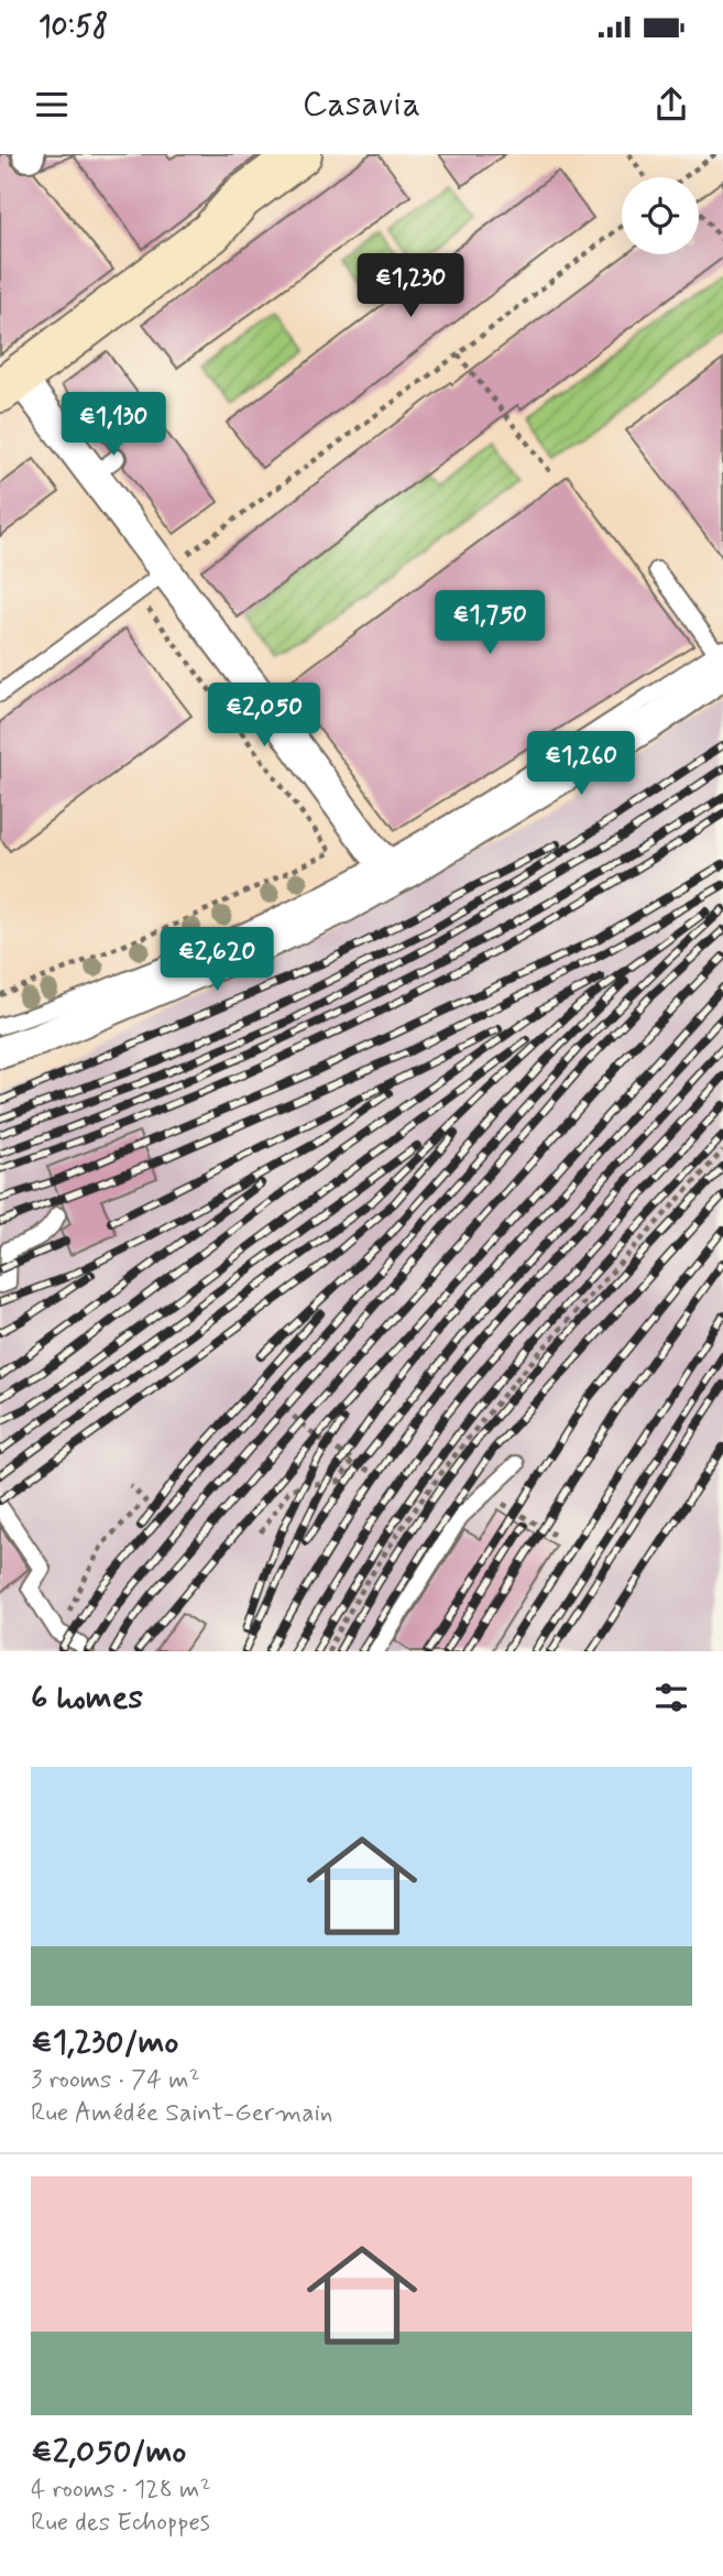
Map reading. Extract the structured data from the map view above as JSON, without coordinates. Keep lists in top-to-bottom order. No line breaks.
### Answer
{"page":{"status":"10:58","header":"Casavia","price":["€1,230","€1,130","€1,750","€2,050","€1,260","€2,620"],"heading":"6 homes","list":[{"name":"€1,230/mo","note":"3 rooms · 74 m² · Rue Amédée Saint-Germain"},{"name":"€2,050/mo","note":"4 rooms · 128 m² · Rue des Echoppes"}]}}
